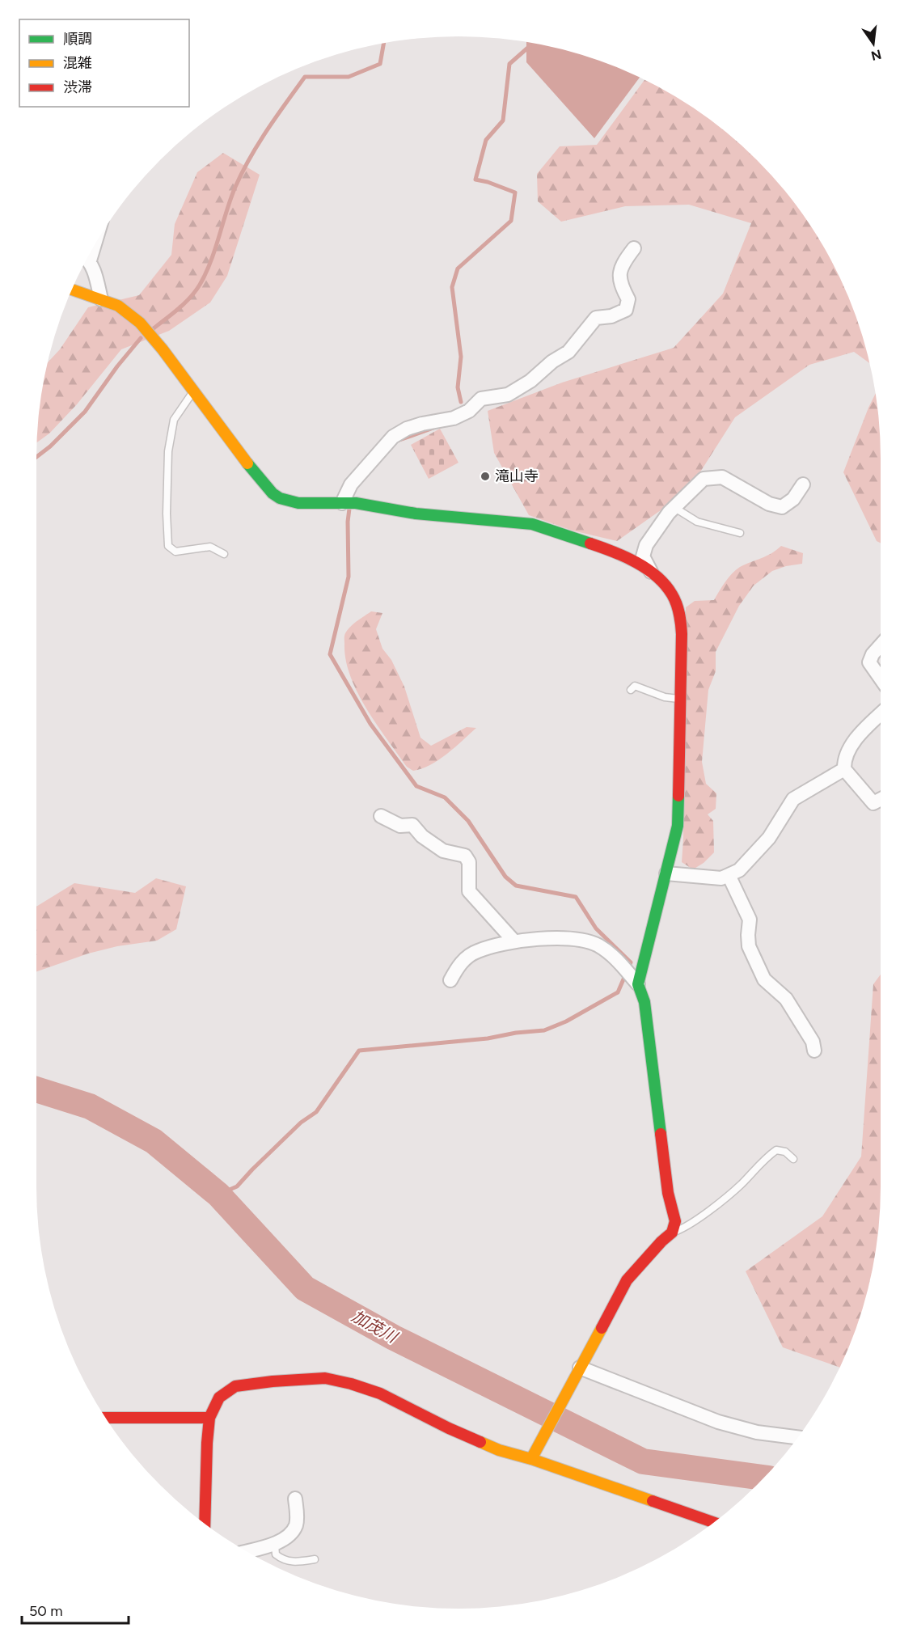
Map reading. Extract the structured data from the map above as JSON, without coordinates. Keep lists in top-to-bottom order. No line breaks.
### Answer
{"water":["加茂川"],"places":["滝山寺"],"legend":["順調","混雑","渋滞"],"scale_bar":"50 m","north":"bottom"}
